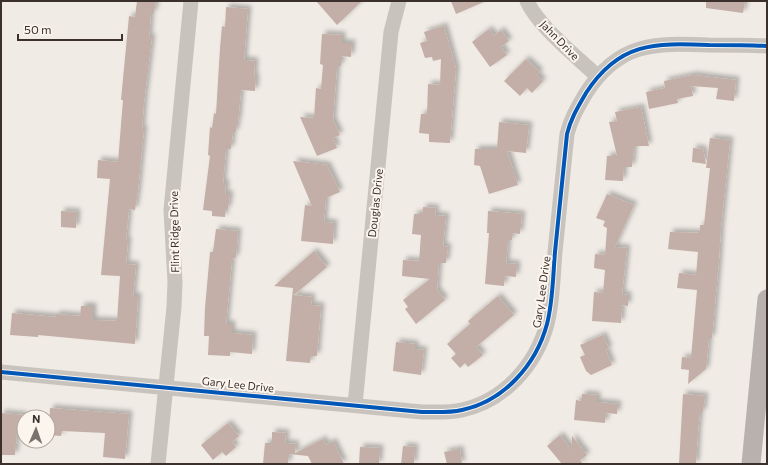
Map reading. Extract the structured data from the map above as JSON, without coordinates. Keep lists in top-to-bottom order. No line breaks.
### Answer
{"streets":{"street":["Jahn Drive","Douglas Drive","Flint Ridge Drive","Gary Lee Drive"]},"crossings":[["Jahn Drive","Gary Lee Drive"],["Douglas Drive","Gary Lee Drive"],["Flint Ridge Drive","Gary Lee Drive"]],"scale_bar":"50 m","north":"top"}
